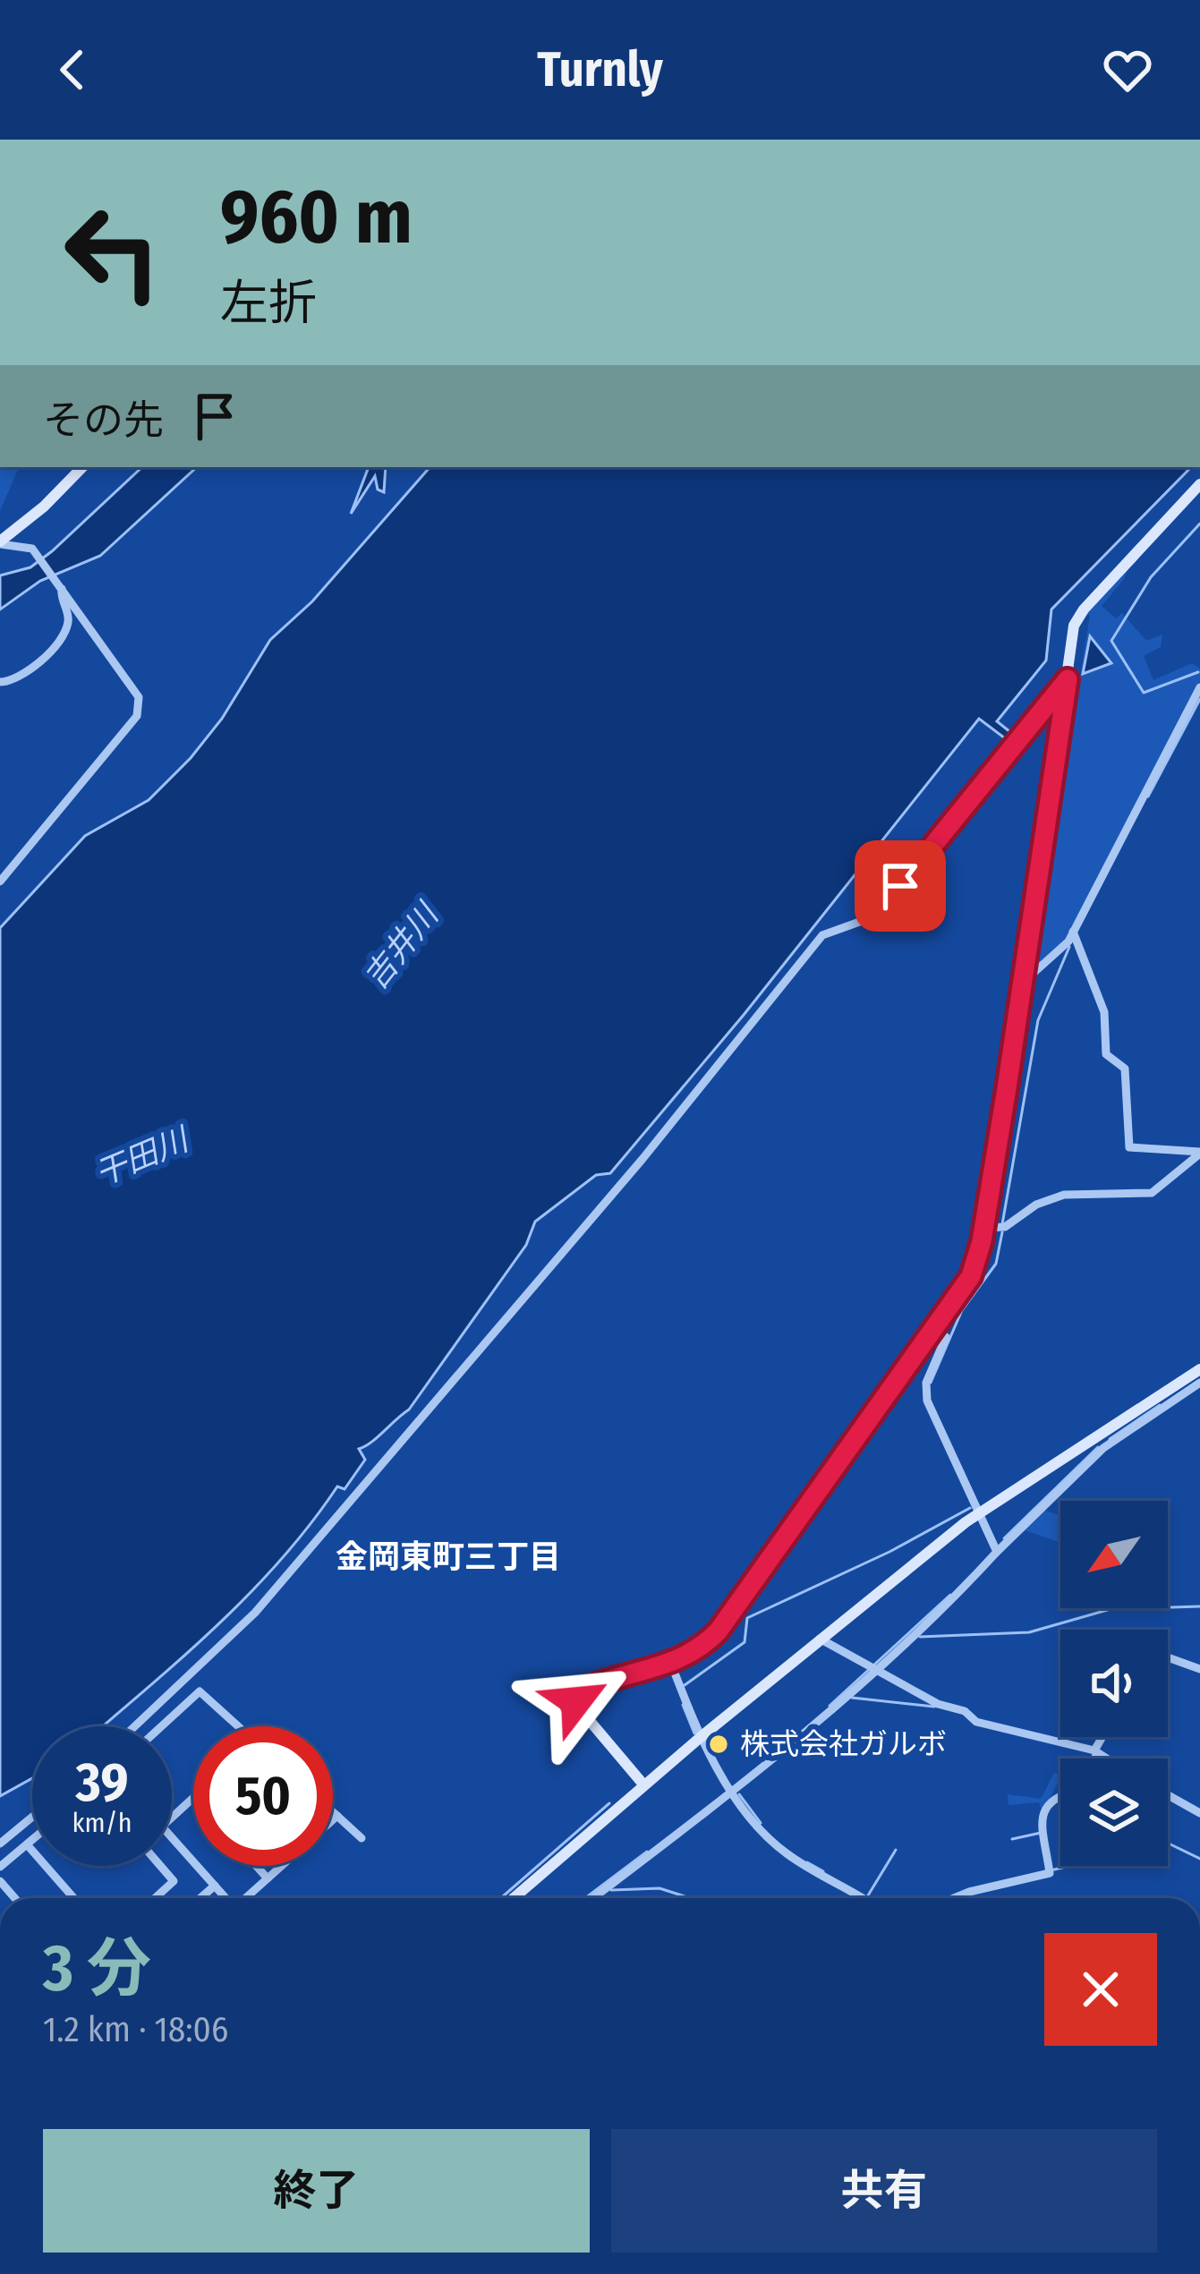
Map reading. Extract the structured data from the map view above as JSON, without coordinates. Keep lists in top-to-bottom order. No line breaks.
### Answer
{"districts":["金岡東町三丁目"],"water":["吉井川","干田川"],"places":["株式会社ガルボ"],"north":"bottom left","page":{"header":"Turnly","turn":["960 m","左折"],"then":"その先","speed":"39 km/h","limit":"50","heading":["3 分","1.2 km · 18:06"],"buttons":["終了","共有"]}}
